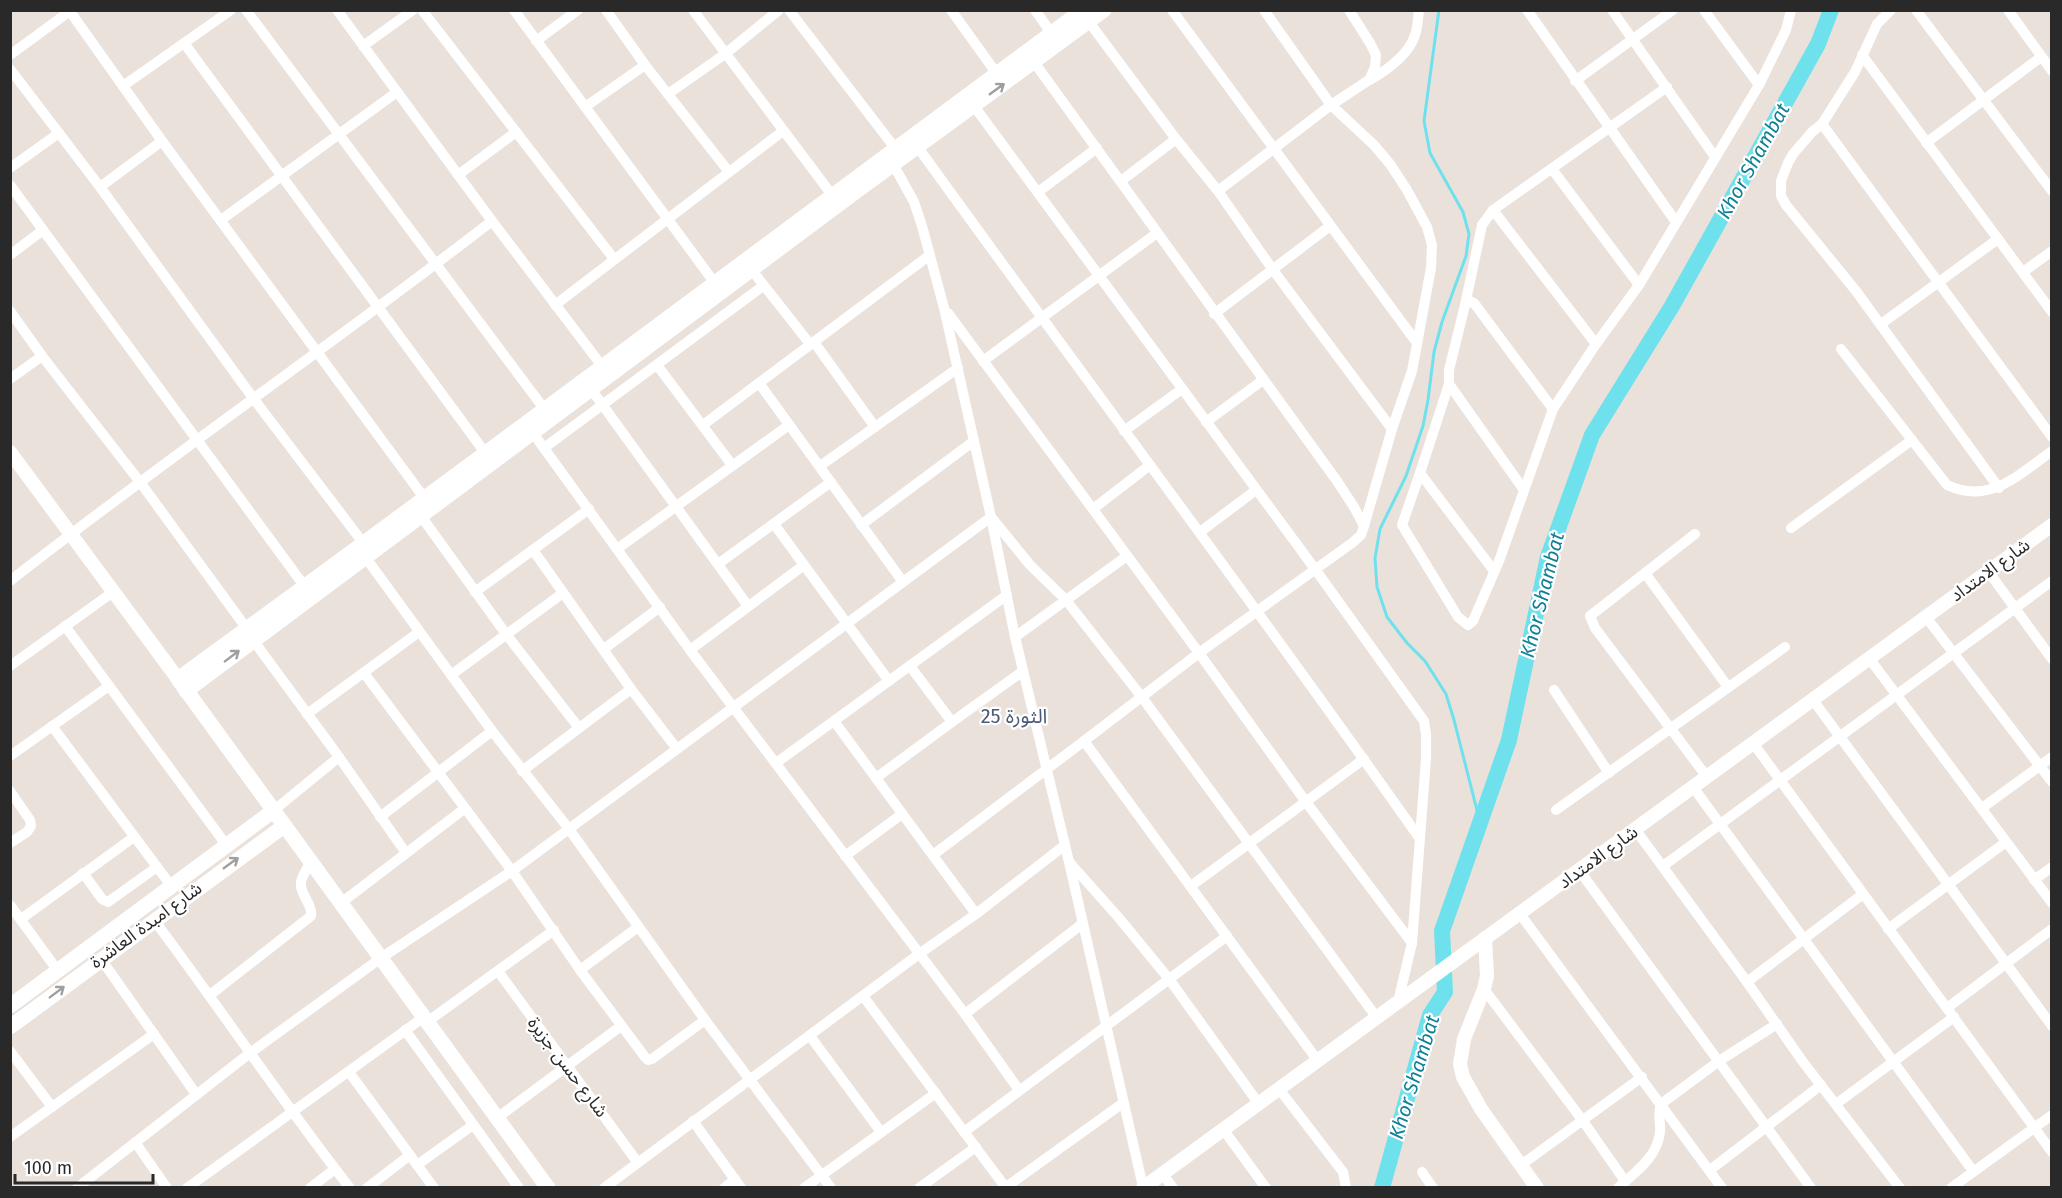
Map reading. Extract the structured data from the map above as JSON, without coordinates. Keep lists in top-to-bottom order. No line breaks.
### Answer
{"streets":{"main road":["شارع امبدة العاشرة"],"street":["شارع الامتداد","شارع حسن جزيرة"]},"districts":["الثورة 25"],"water":["Khor Shambat"],"scale_bar":"100 m"}
